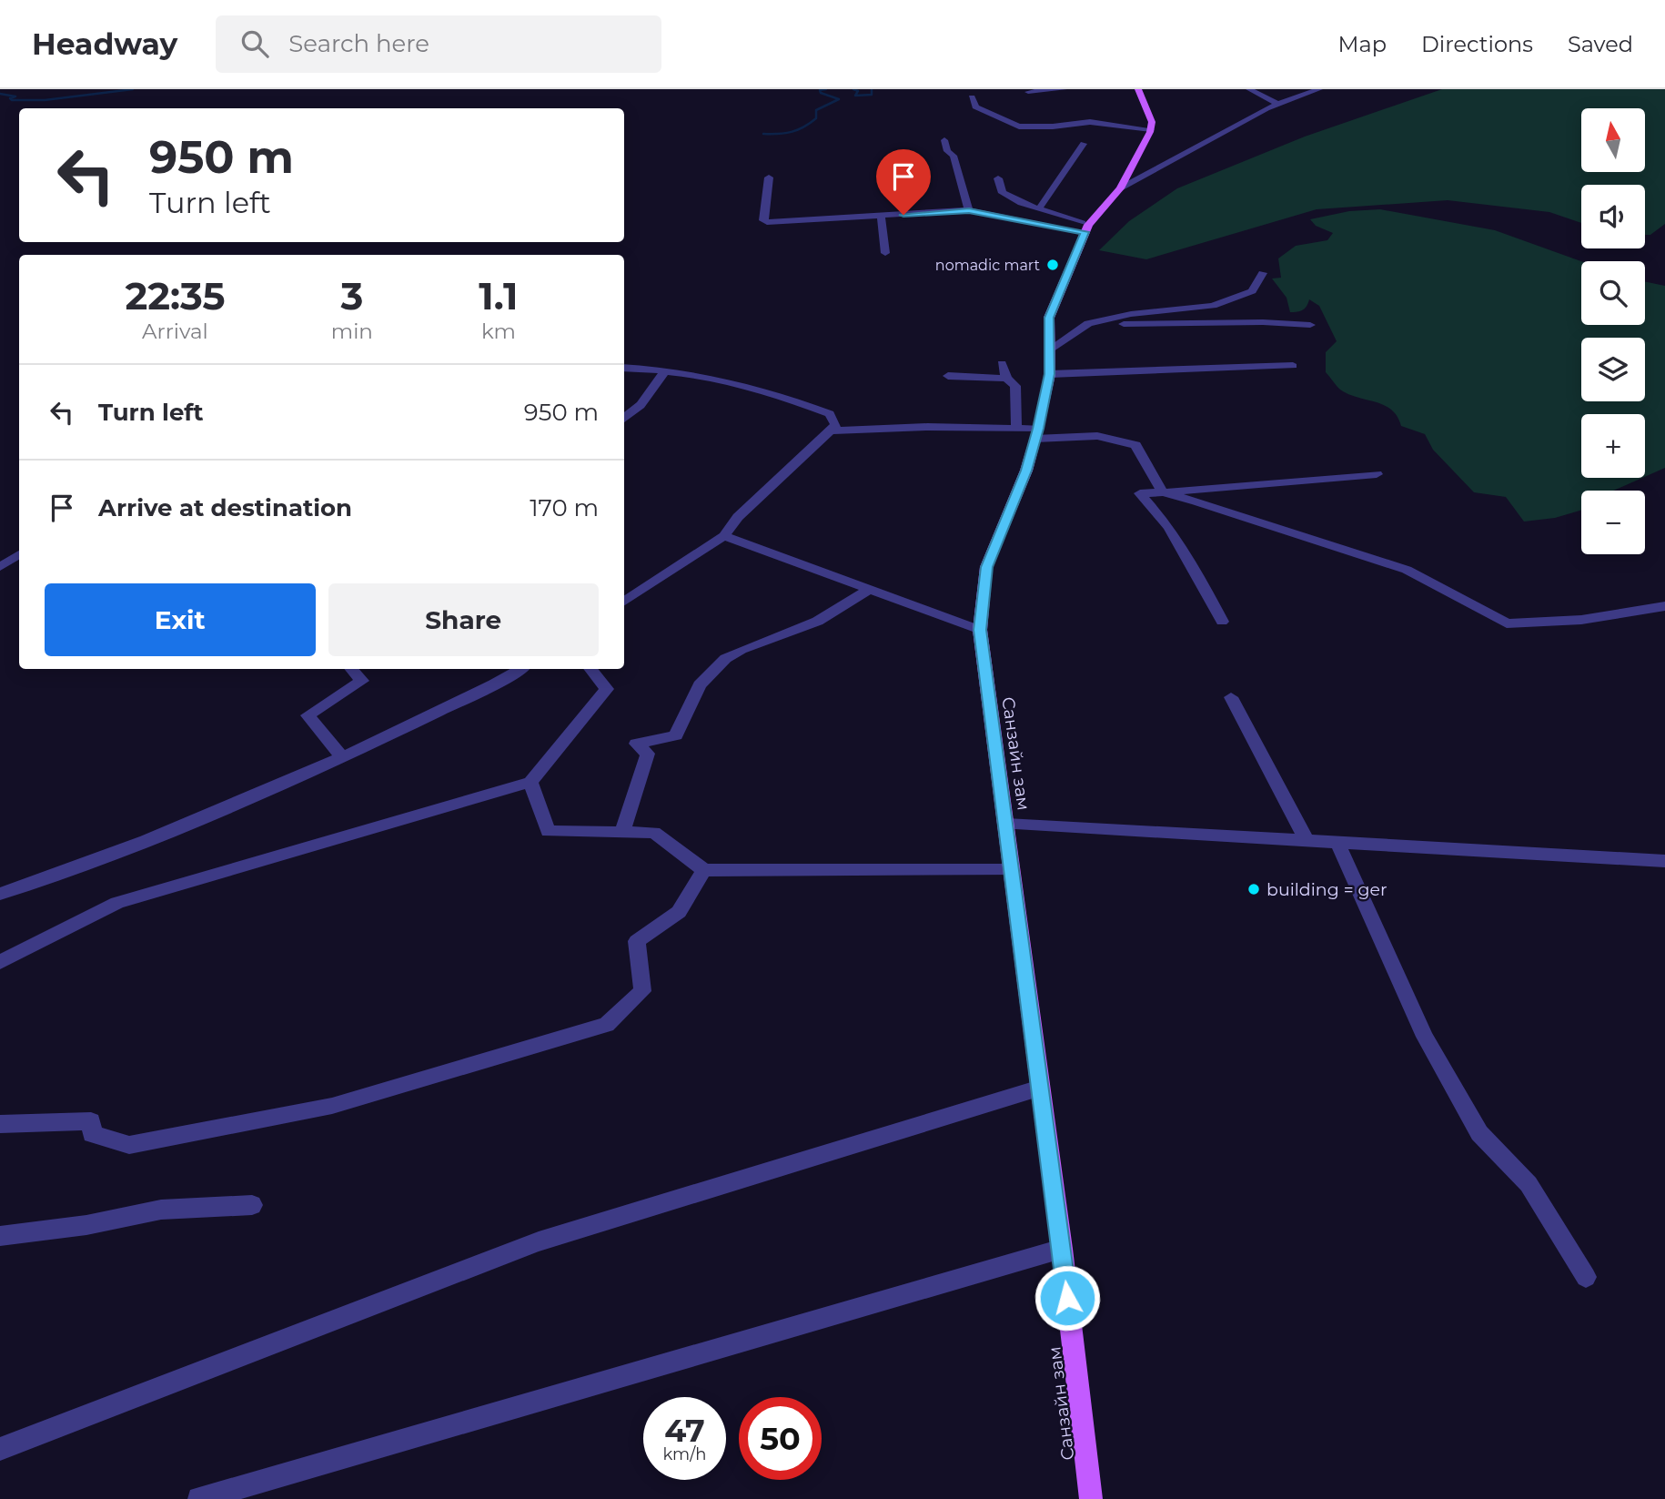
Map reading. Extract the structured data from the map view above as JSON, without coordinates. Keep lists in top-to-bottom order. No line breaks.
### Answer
{"streets":{"main road":["Санзайн зам"]},"places":["nomadic mart","building = ger"],"north":"top","page":{"header":"Headway","search":"Search here","nav":["Map","Directions","Saved"],"map_buttons":["+","−"],"turn":["950 m","Turn left"],"eta":["22:35","Arrival","3","min","1.1","km"],"list":[{"name":"Turn left","value":"950 m"},{"name":"Arrive at destination","value":"170 m"}],"buttons":["Exit","Share"],"speed":"47 km/h","limit":"50"}}
